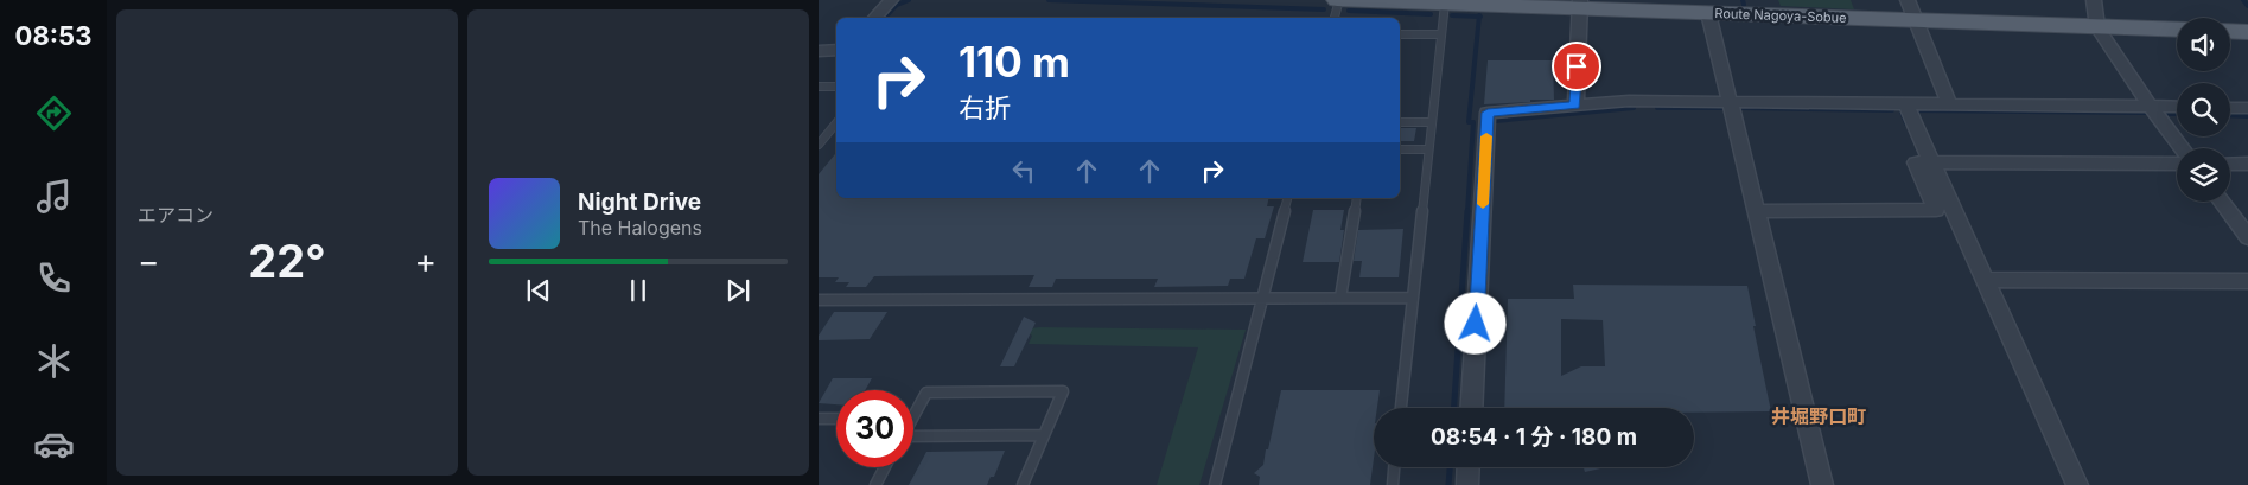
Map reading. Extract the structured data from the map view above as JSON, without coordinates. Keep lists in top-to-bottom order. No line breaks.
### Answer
{"streets":{"main road":["Route Nagoya-Sobue"]},"districts":["井堀野口町"],"page":{"tabs":"08:53","tile":"エアコン","turn":["110 m","右折"],"song":["Night Drive","The Halogens"],"heat":["−","22°","+"],"limit":"30","trip":"08:54 · 1 分 · 180 m"}}
